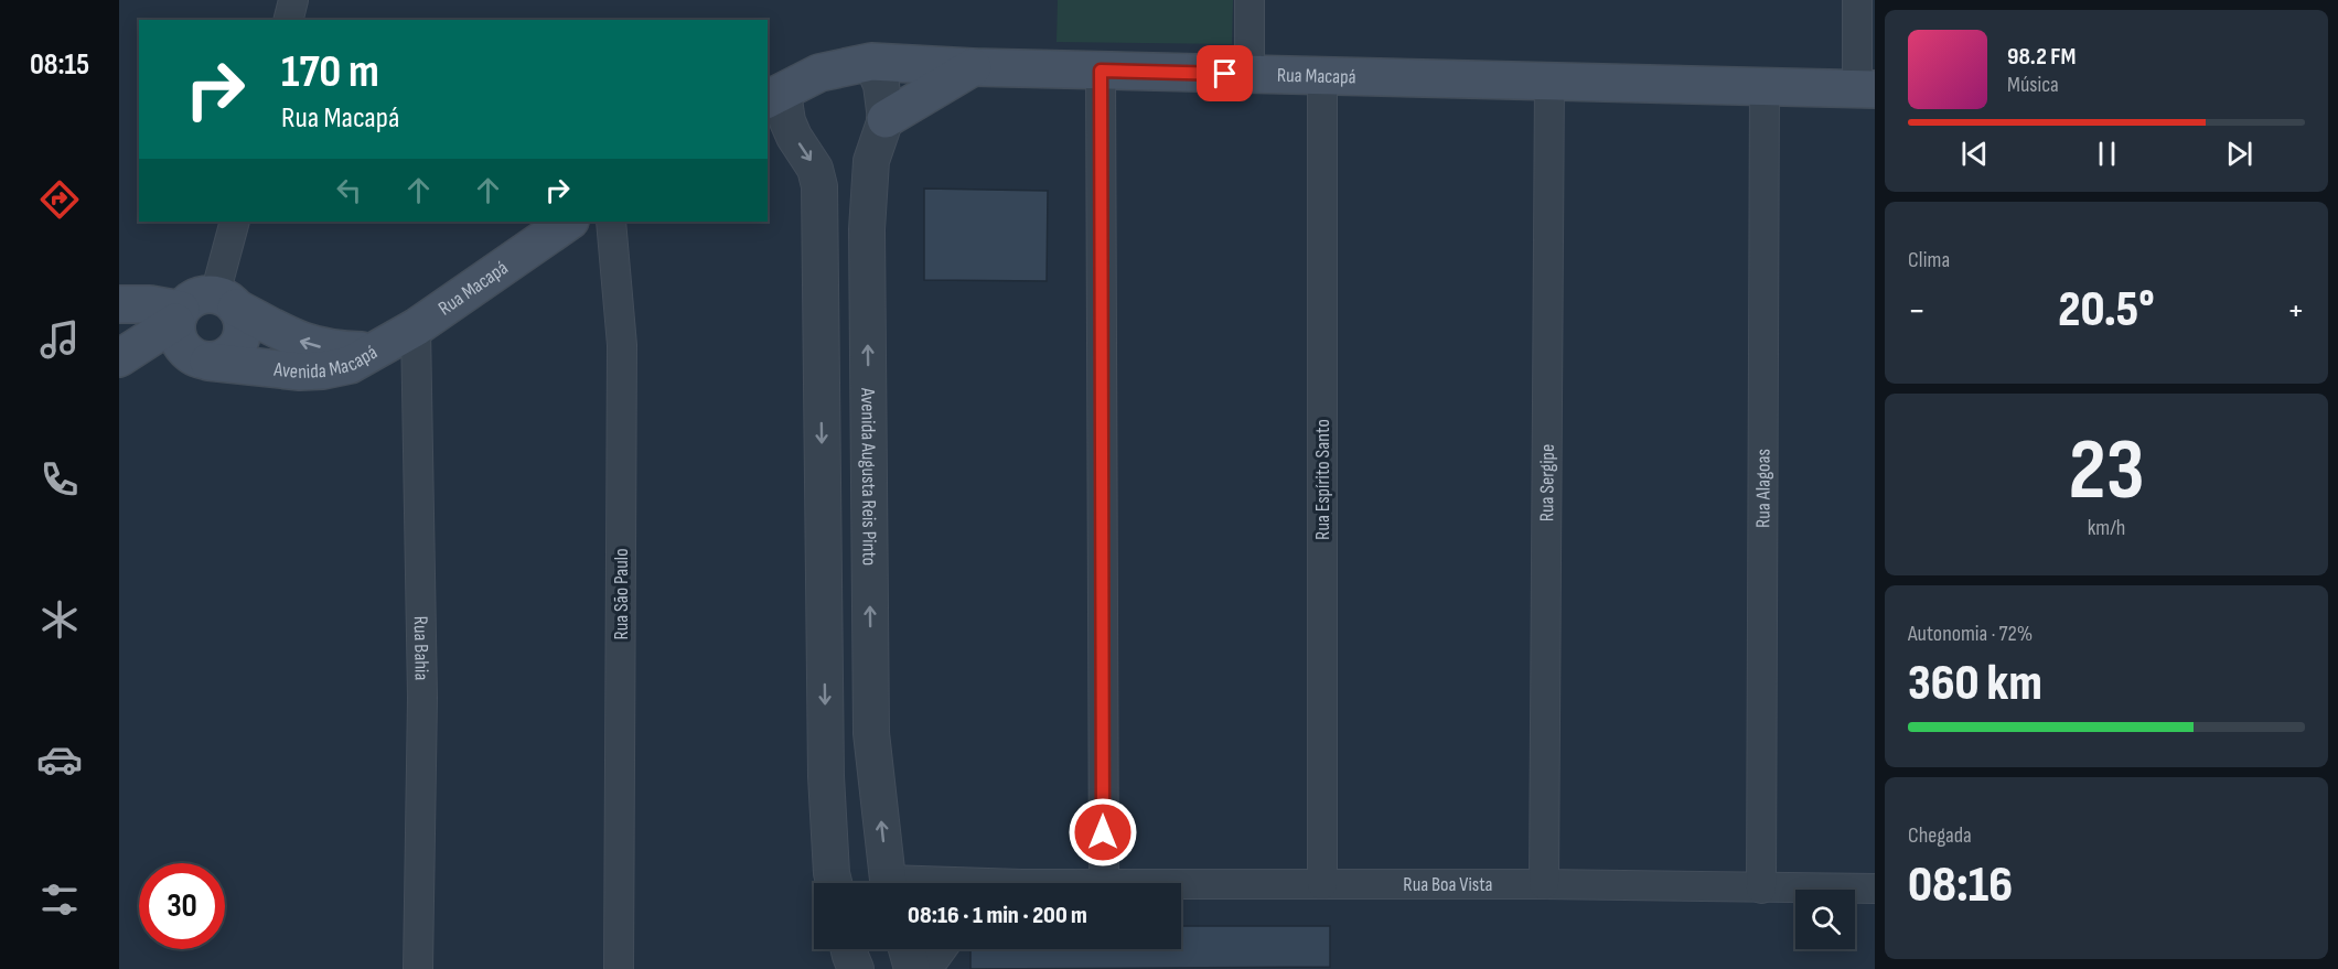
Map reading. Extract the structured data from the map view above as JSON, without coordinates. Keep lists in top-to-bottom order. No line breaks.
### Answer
{"streets":{"main road":["Rua Macapá","Avenida Macapá"],"street":["Avenida Augusta Reis Pinto","Rua Espírito Santo","Rua Sergipe","Rua Alagoas","Rua São Paulo","Rua Bahia","Rua Boa Vista"]},"crossings":[["Rua Macapá","Avenida Macapá"],["Rua Macapá","Avenida Augusta Reis Pinto"],["Rua Macapá","Rua Espírito Santo"],["Rua Macapá","Rua Sergipe"],["Rua Macapá","Rua Alagoas"],["Rua Macapá","Rua Bahia"],["Rua Espírito Santo","Rua Boa Vista"],["Rua Sergipe","Rua Boa Vista"],["Rua Alagoas","Rua Boa Vista"]],"page":{"tabs":"08:15","turn":["170 m","Rua Macapá"],"song":["98.2 FM","Música"],"tile":["Clima",["23","km/h"],["Autonomia · 72%","360 km"],["Chegada","08:16"]],"heat":["−","20.5°","+"],"limit":"30","trip":"08:16 · 1 min · 200 m"}}
